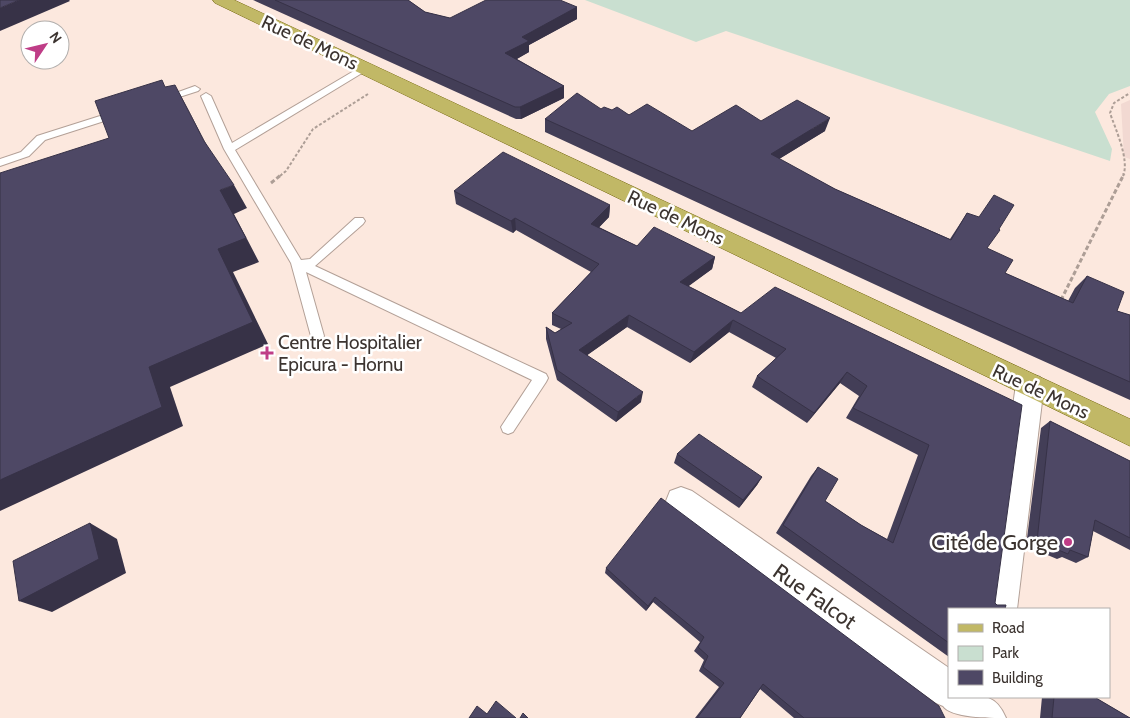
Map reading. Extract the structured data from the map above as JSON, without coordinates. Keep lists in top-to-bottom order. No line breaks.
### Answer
{"streets":{"main road":["Rue de Mons"],"street":["Rue Falcot"]},"places":{"health":["Centre Hospitalier Epicura - Hornu"],"other":["Cité de Gorge"]},"legend":["Road","Park","Building"],"north":"top right"}
